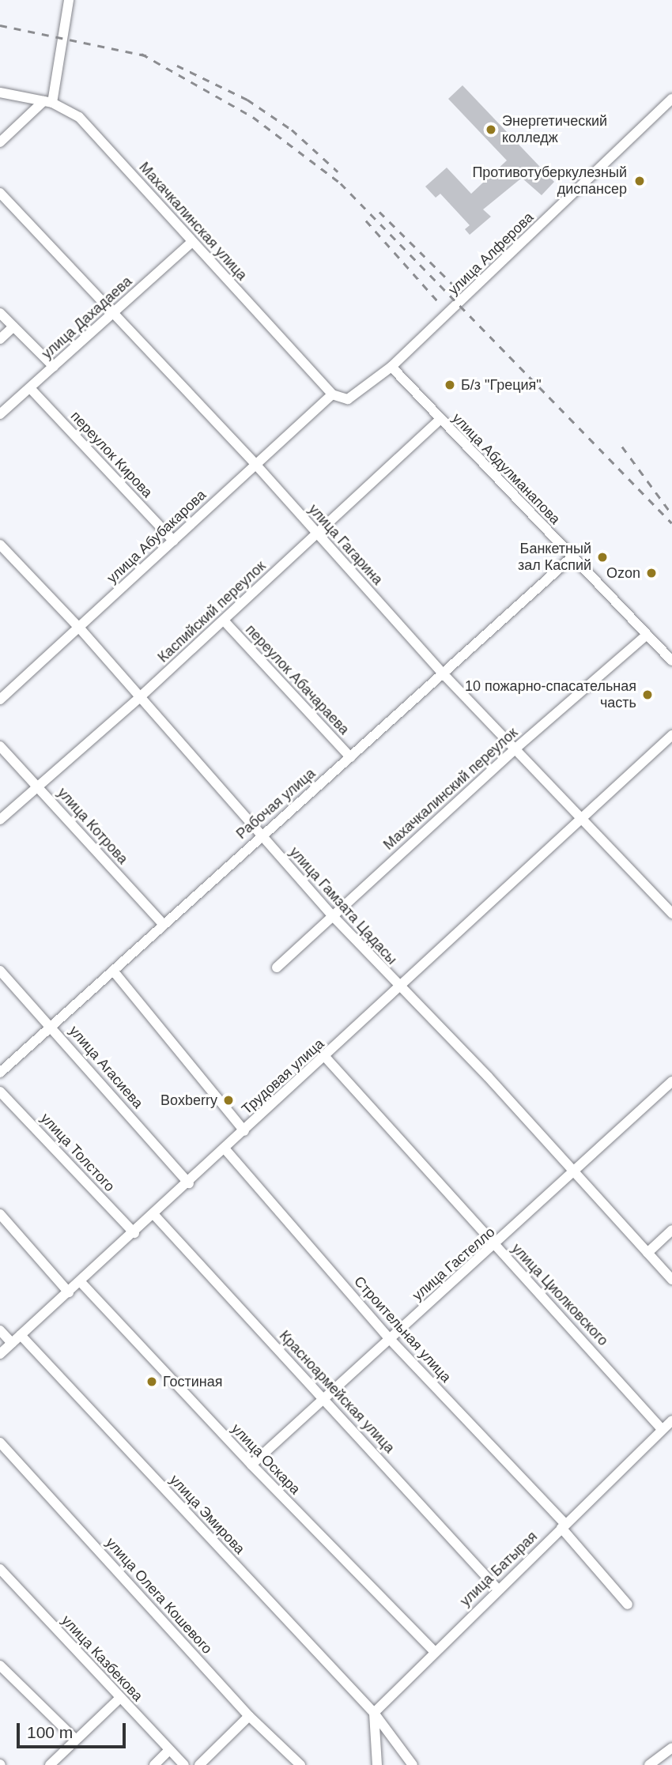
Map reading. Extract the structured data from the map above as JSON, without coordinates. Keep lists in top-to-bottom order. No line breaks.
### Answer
{"streets":{"street":["Махачкалинская улица","улица Алферова","улица Дахадаева","переулок Кирова","улица Абдулманапова","улица Абубакарова","улица Гагарина","Каспийский переулок","переулок Абачараева","Махачкалинский переулок","Рабочая улица","улица Котрова","улица Гамзата Цадасы","улица Агасиева","Трудовая улица","улица Толстого","улица Гастелло","улица Циолковского","Строительная улица","Красноармейская улица","улица Оскара","улица Эмирова","улица Батырая","улица Олега Кошевого","улица Казбекова"]},"crossings":[["Махачкалинская улица","улица Алферова"],["Махачкалинская улица","улица Дахадаева"],["Махачкалинская улица","улица Абубакарова"],["улица Алферова","улица Абдулманапова"],["улица Алферова","улица Абубакарова"],["улица Дахадаева","переулок Кирова"],["улица Дахадаева","улица Гагарина"],["переулок Кирова","улица Абубакарова"],["улица Абдулманапова","Каспийский переулок"],["улица Абдулманапова","Махачкалинский переулок"],["улица Абдулманапова","Рабочая улица"],["улица Абубакарова","улица Гагарина"],["улица Абубакарова","улица Гамзата Цадасы"],["улица Гагарина","Каспийский переулок"],["улица Гагарина","Махачкалинский переулок"],["улица Гагарина","Рабочая улица"],["улица Гагарина","Трудовая улица"],["Каспийский переулок","переулок Абачараева"],["Каспийский переулок","улица Котрова"],["Каспийский переулок","улица Гамзата Цадасы"],["переулок Абачараева","Рабочая улица"],["Махачкалинский переулок","улица Гамзата Цадасы"],["Рабочая улица","улица Котрова"],["Рабочая улица","улица Гамзата Цадасы"],["Рабочая улица","улица Агасиева"],["улица Гамзата Цадасы","Трудовая улица"],["улица Гамзата Цадасы","улица Гастелло"],["улица Агасиева","Трудовая улица"],["Трудовая улица","улица Толстого"],["Трудовая улица","улица Циолковского"],["Трудовая улица","Строительная улица"],["Трудовая улица","Красноармейская улица"],["Трудовая улица","улица Оскара"],["Трудовая улица","улица Эмирова"],["улица Гастелло","улица Циолковского"],["улица Гастелло","Строительная улица"],["улица Гастелло","Красноармейская улица"],["улица Гастелло","улица Оскара"],["улица Циолковского","улица Батырая"],["Строительная улица","улица Батырая"],["Красноармейская улица","улица Батырая"],["улица Оскара","улица Батырая"],["улица Эмирова","улица Батырая"]],"places":["Энергетический колледж","Противотуберкулезный диспансер","Б/з \"Греция\"","Банкетный зал Каспий","Ozon","10 пожарно-спасательная часть","Boxberry","Гостиная"],"scale_bar":"100 m"}
